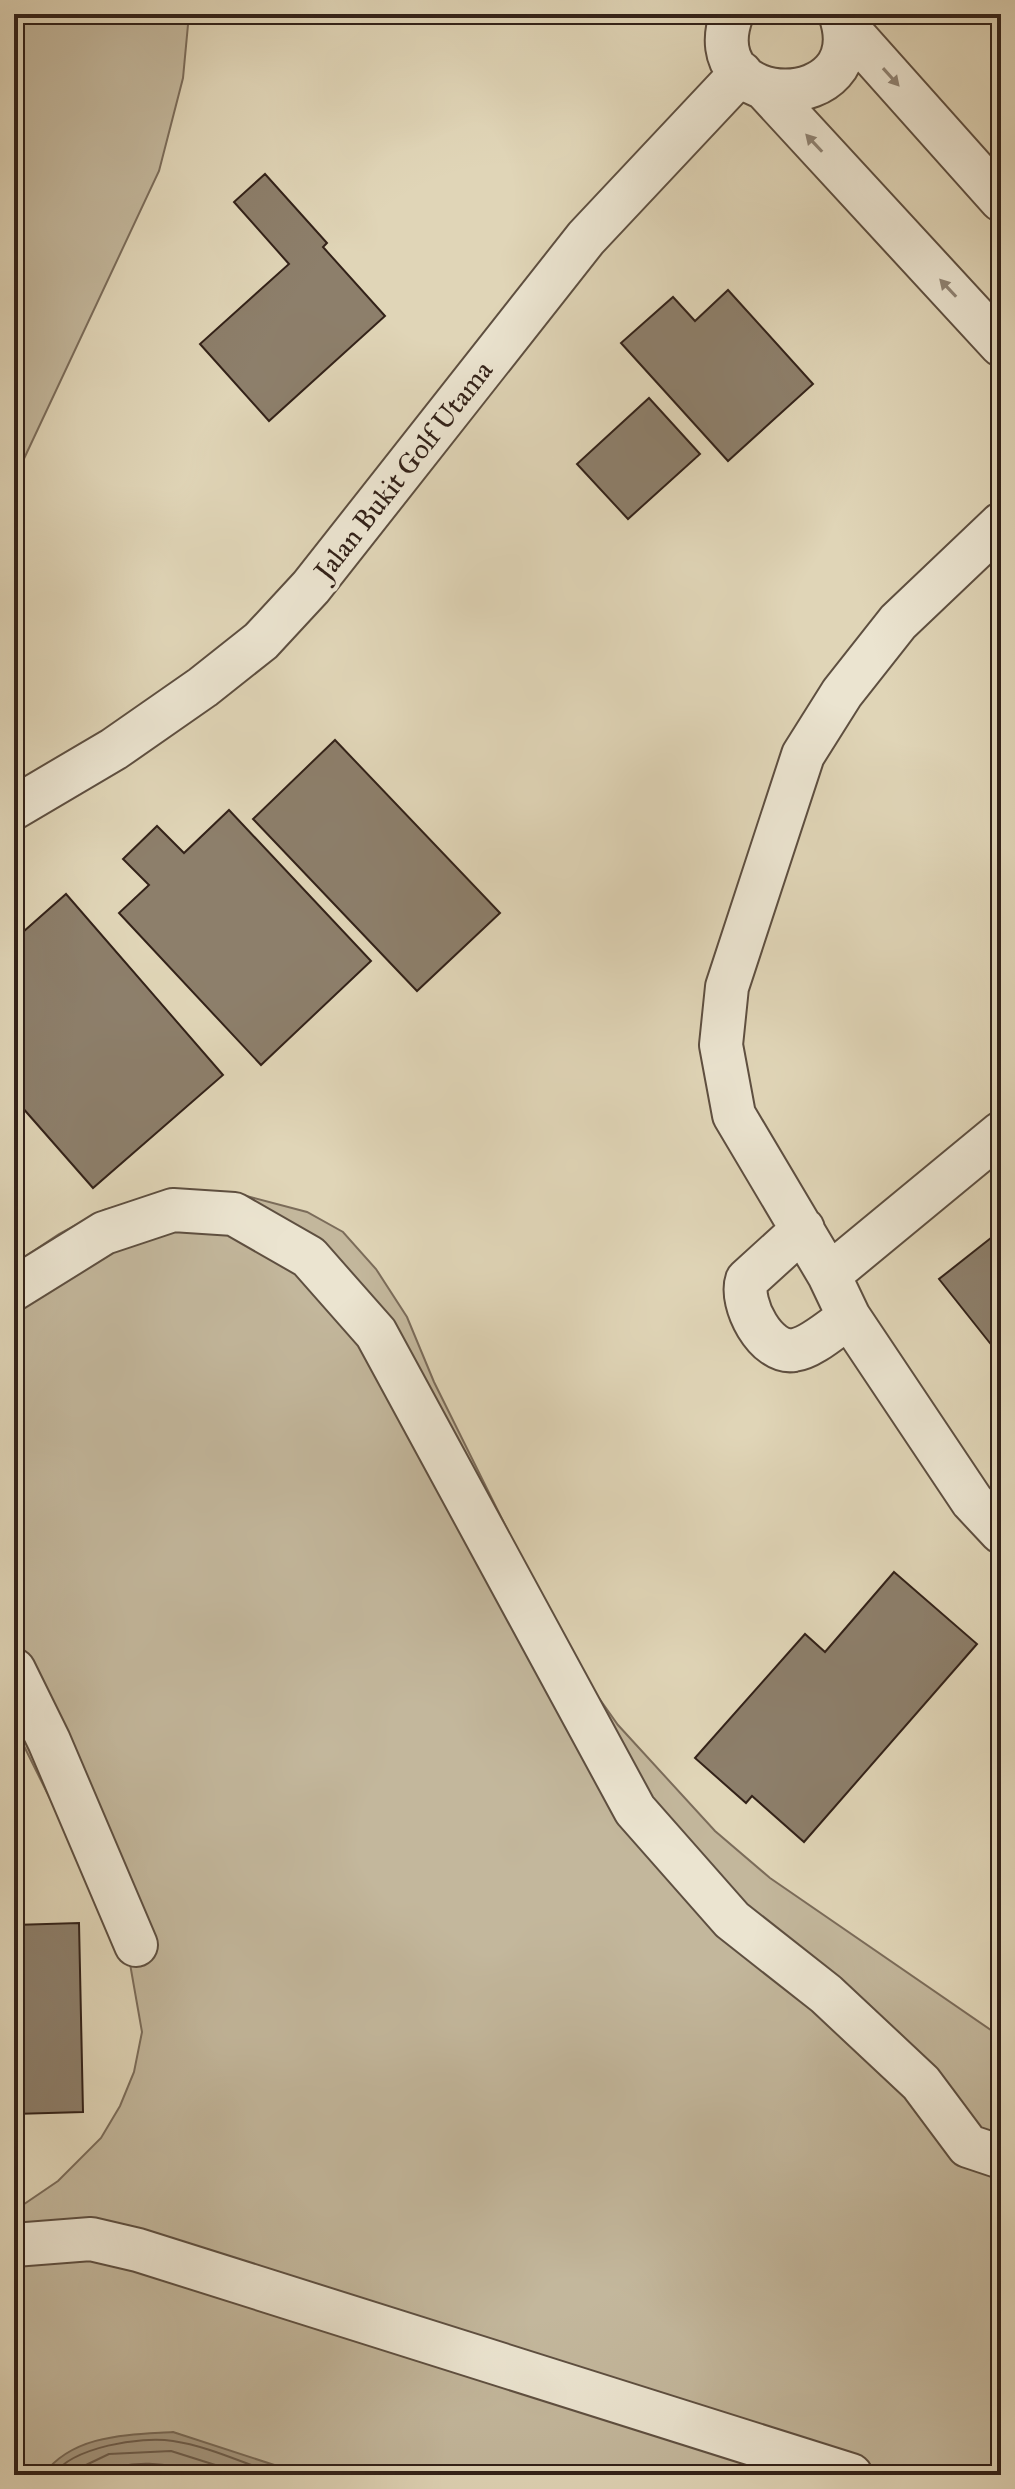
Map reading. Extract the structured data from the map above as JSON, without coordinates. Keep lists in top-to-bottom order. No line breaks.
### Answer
{"streets":{"street":["Jalan Bukit Golf Utama"]}}
